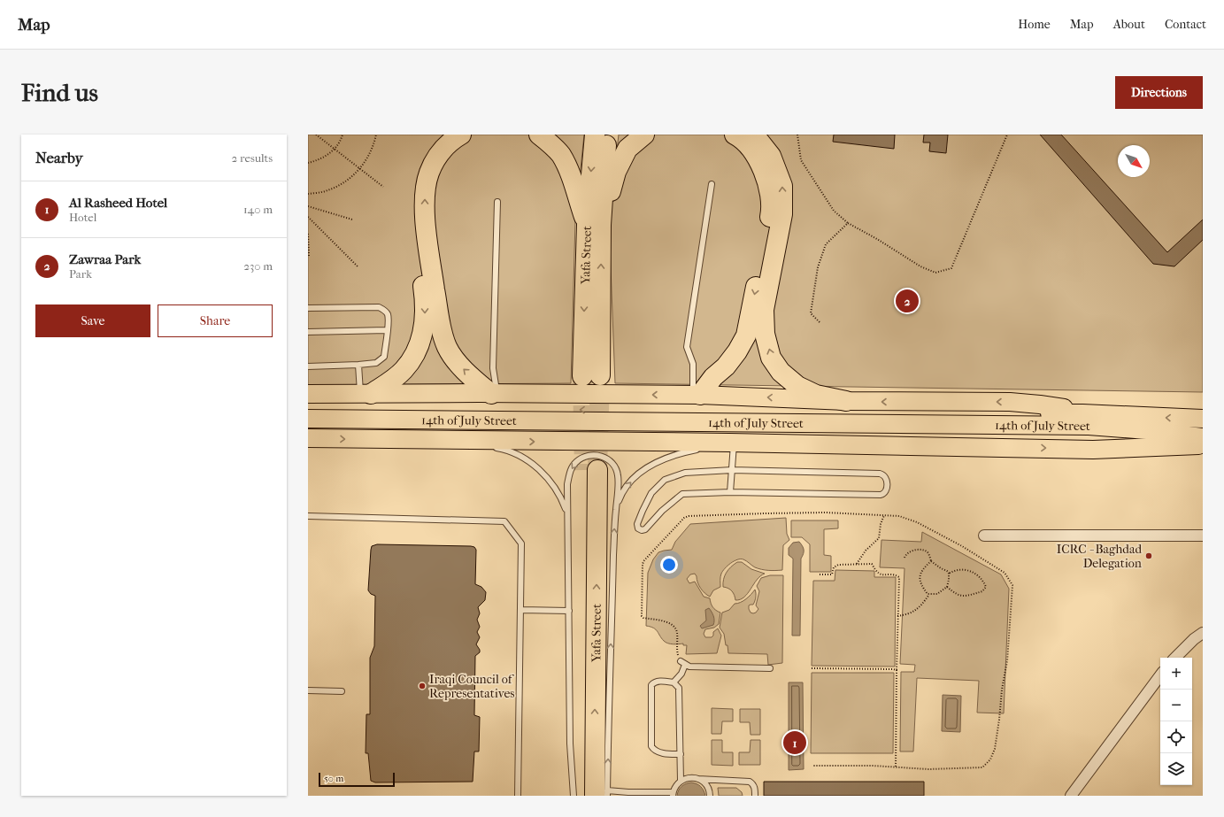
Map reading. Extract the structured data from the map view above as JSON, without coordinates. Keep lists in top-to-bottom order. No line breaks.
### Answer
{"streets":{"highway":["Yafa Street"],"main road":["14th of July Street"]},"places":["ICRC - Baghdad Delegation","Iraqi Council of Representatives"],"scale_bar":"50 m","north":"bottom right","page":{"header":"Map","nav":["Home","Map","About","Contact"],"buttons":["Directions",["Save","Share"]],"title":"Find us","heading":["Nearby","2 results"],"list":[{"mark":"1","name":"Al Rasheed Hotel","note":"Hotel","value":"140 m"},{"mark":"2","name":"Zawraa Park","note":"Park","value":"230 m"}],"pins":["2","1"],"map_buttons":["+","−"],"scale":"50 m"}}
